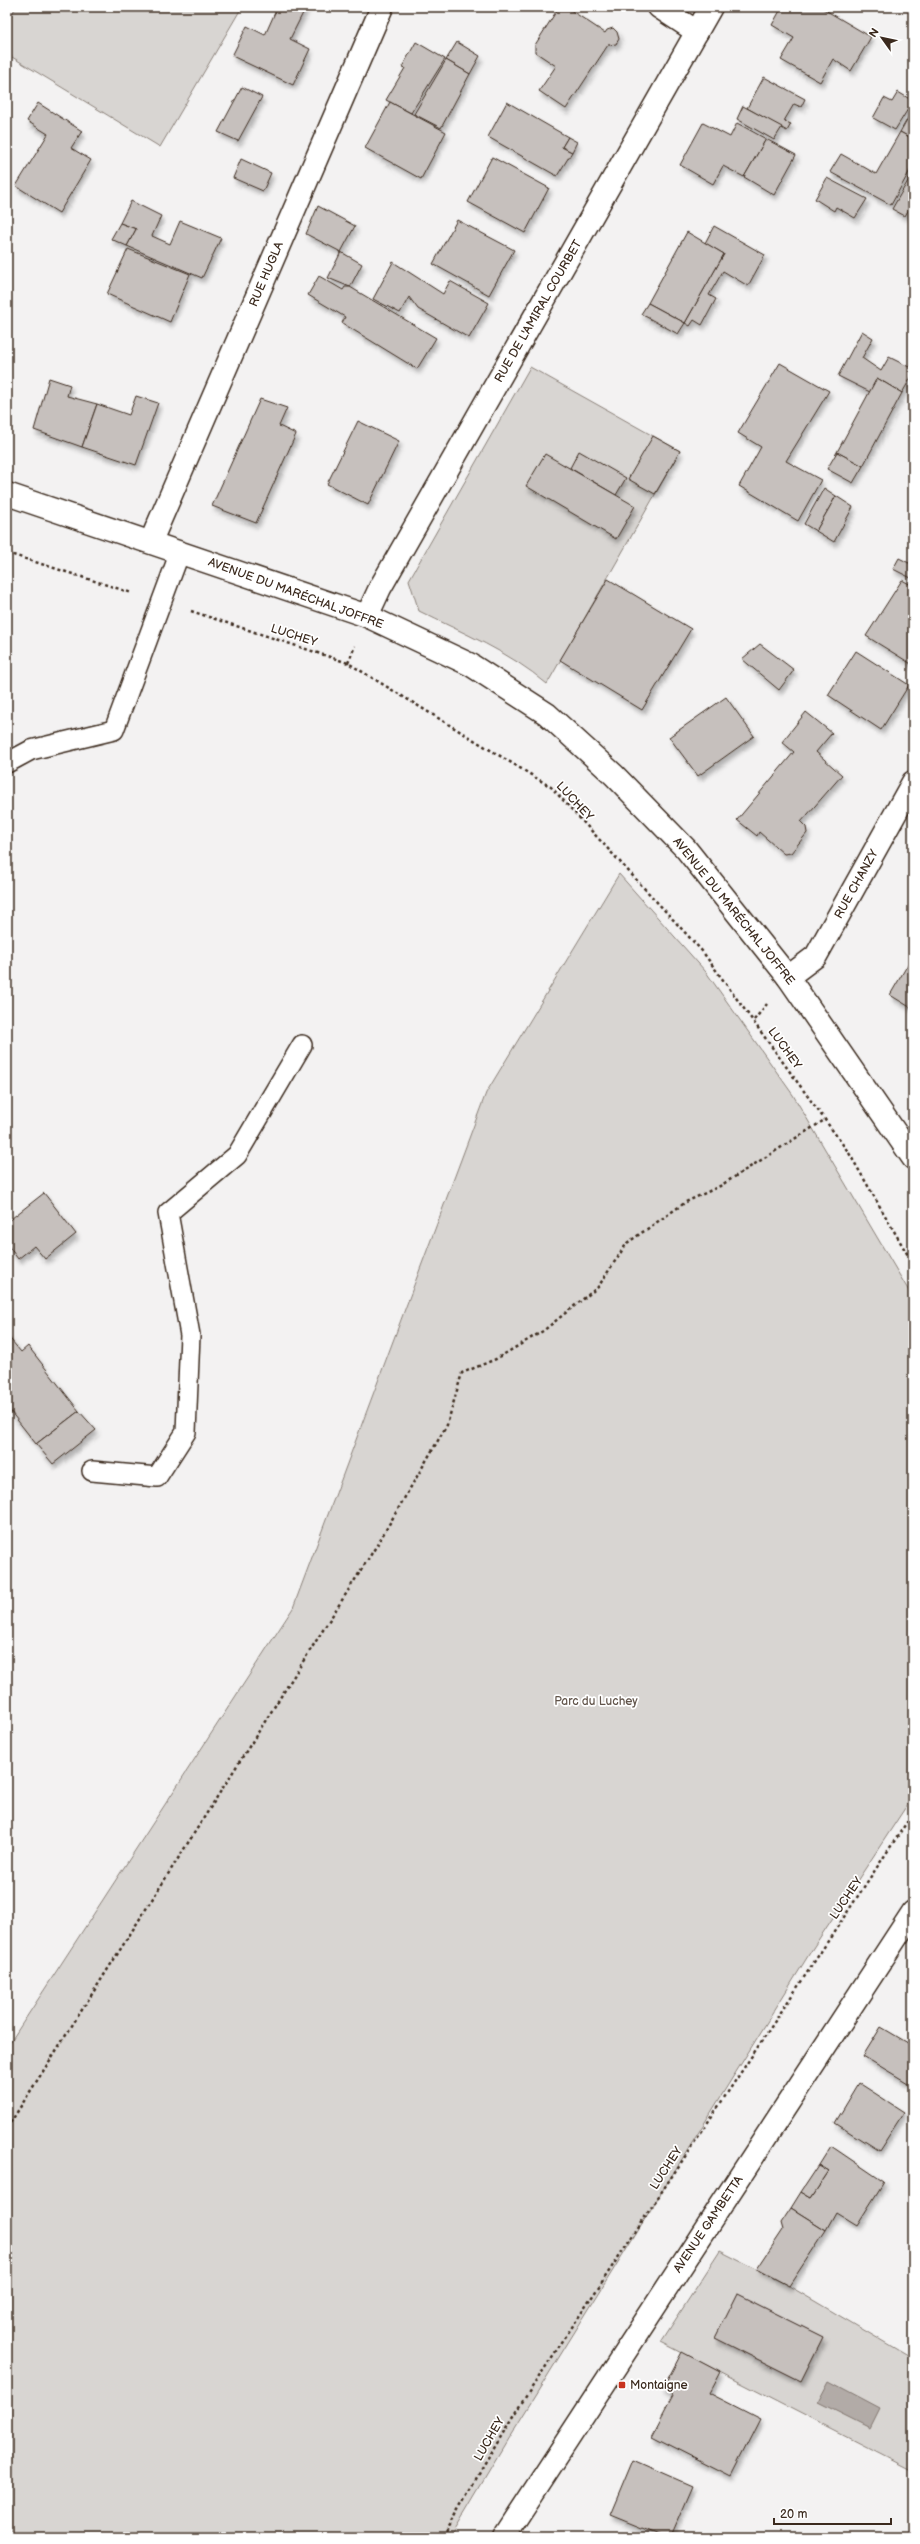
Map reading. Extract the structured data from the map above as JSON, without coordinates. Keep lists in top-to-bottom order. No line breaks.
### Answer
{"streets":{"street":["RUE HUGLA","RUE DE L'AMIRAL COURBET","AVENUE DU MARÉCHAL JOFFRE","RUE CHANZY","AVENUE GAMBETTA"],"path":["LUCHEY"]},"crossings":[["RUE HUGLA","AVENUE DU MARÉCHAL JOFFRE"],["RUE DE L'AMIRAL COURBET","AVENUE DU MARÉCHAL JOFFRE"],["AVENUE DU MARÉCHAL JOFFRE","RUE CHANZY"]],"parks":["Parc du Luchey"],"places":{"transit":["Montaigne"]},"scale_bar":"20 m","north":"top left"}
